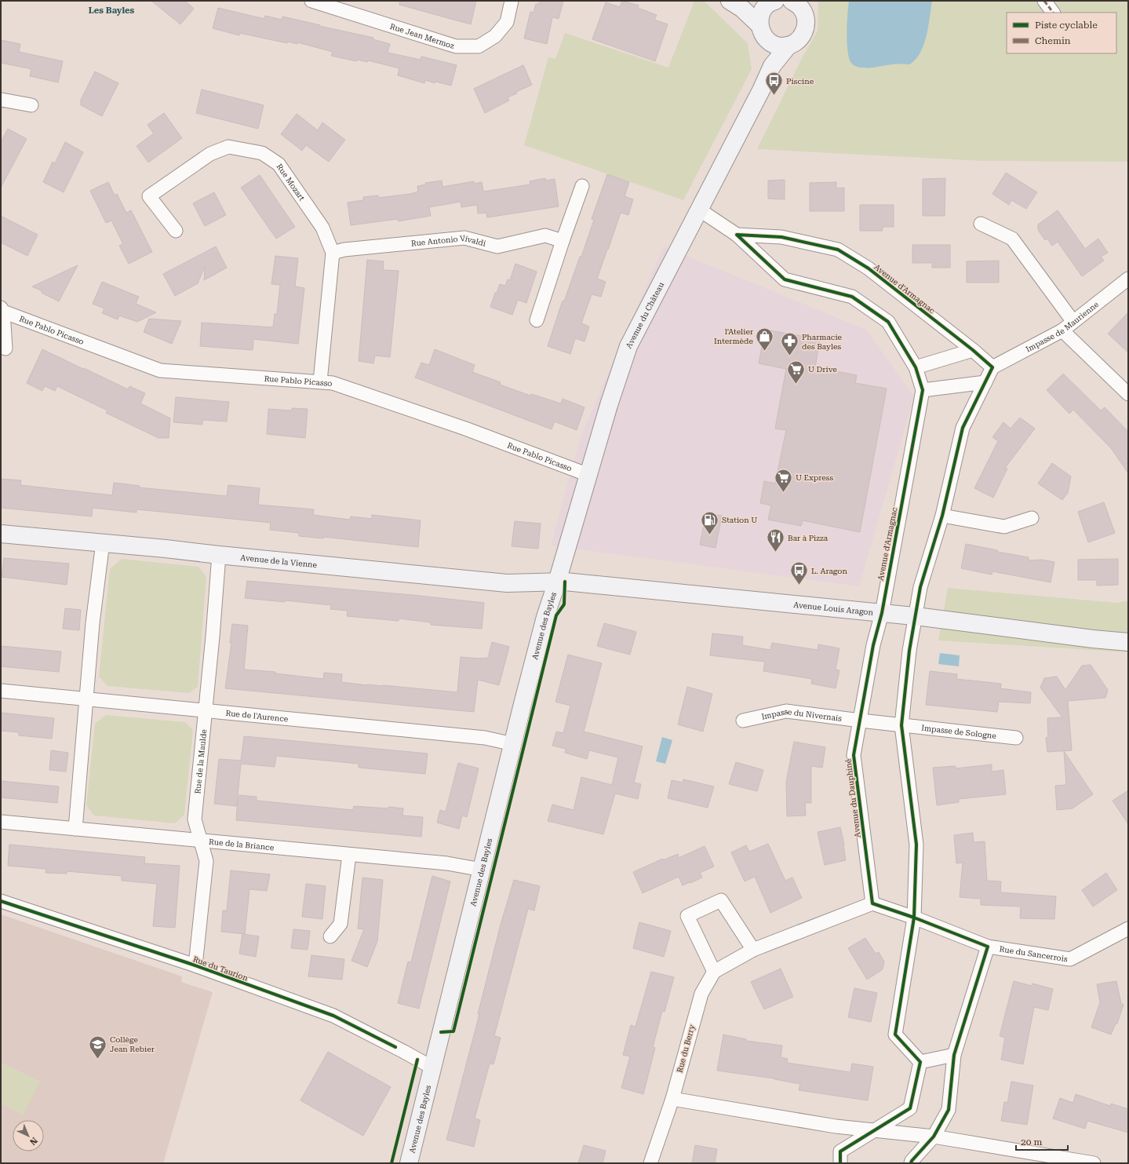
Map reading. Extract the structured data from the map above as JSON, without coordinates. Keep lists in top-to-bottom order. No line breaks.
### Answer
{"streets":{"main road":["Avenue du Château","Avenue de la Vienne","Avenue Louis Aragon","Avenue des Bayles"],"street":["Rue Jean Mermoz","Rue Mozart","Rue Antonio Vivaldi","Avenue d'Armagnac","Impasse de Maurienne","Rue Pablo Picasso","Rue de l'Aurence","Impasse du Nivernais","Impasse de Sologne","Rue de la Maulde","Avenue du Dauphiné","Rue de la Briance","Rue du Sancerrois","Rue du Taurion","Rue du Berry"]},"crossings":[["Rue Mozart","Rue Antonio Vivaldi"],["Rue Mozart","Rue Pablo Picasso"],["Avenue d'Armagnac","Avenue du Château"],["Avenue d'Armagnac","Impasse de Maurienne"],["Avenue d'Armagnac","Avenue Louis Aragon"],["Avenue d'Armagnac","Avenue du Dauphiné"],["Avenue du Château","Rue Pablo Picasso"],["Avenue du Château","Avenue de la Vienne"],["Avenue du Château","Avenue Louis Aragon"],["Avenue du Château","Avenue des Bayles"],["Avenue de la Vienne","Avenue Louis Aragon"],["Avenue de la Vienne","Avenue des Bayles"],["Avenue de la Vienne","Rue de la Maulde"],["Avenue Louis Aragon","Avenue des Bayles"],["Avenue Louis Aragon","Avenue du Dauphiné"],["Avenue des Bayles","Rue de l'Aurence"],["Avenue des Bayles","Rue de la Briance"],["Avenue des Bayles","Rue du Taurion"],["Rue de l'Aurence","Rue de la Maulde"],["Impasse du Nivernais","Avenue du Dauphiné"],["Rue de la Maulde","Rue de la Briance"],["Rue de la Maulde","Rue du Taurion"]],"districts":["Les Bayles"],"places":{"bus stop":["Piscine","L. Aragon"],"shop":["l’Atelier Intermède"],"pharmacy":["Pharmacie des Bayles"],"supermarket":["U Drive","U Express"],"fuel station":["Station U"],"restaurant":["Bar à Pizza"],"school or university":["Collège Jean Rebier"]},"legend":["Piste cyclable","Chemin"],"scale_bar":"20 m","north":"bottom right"}
